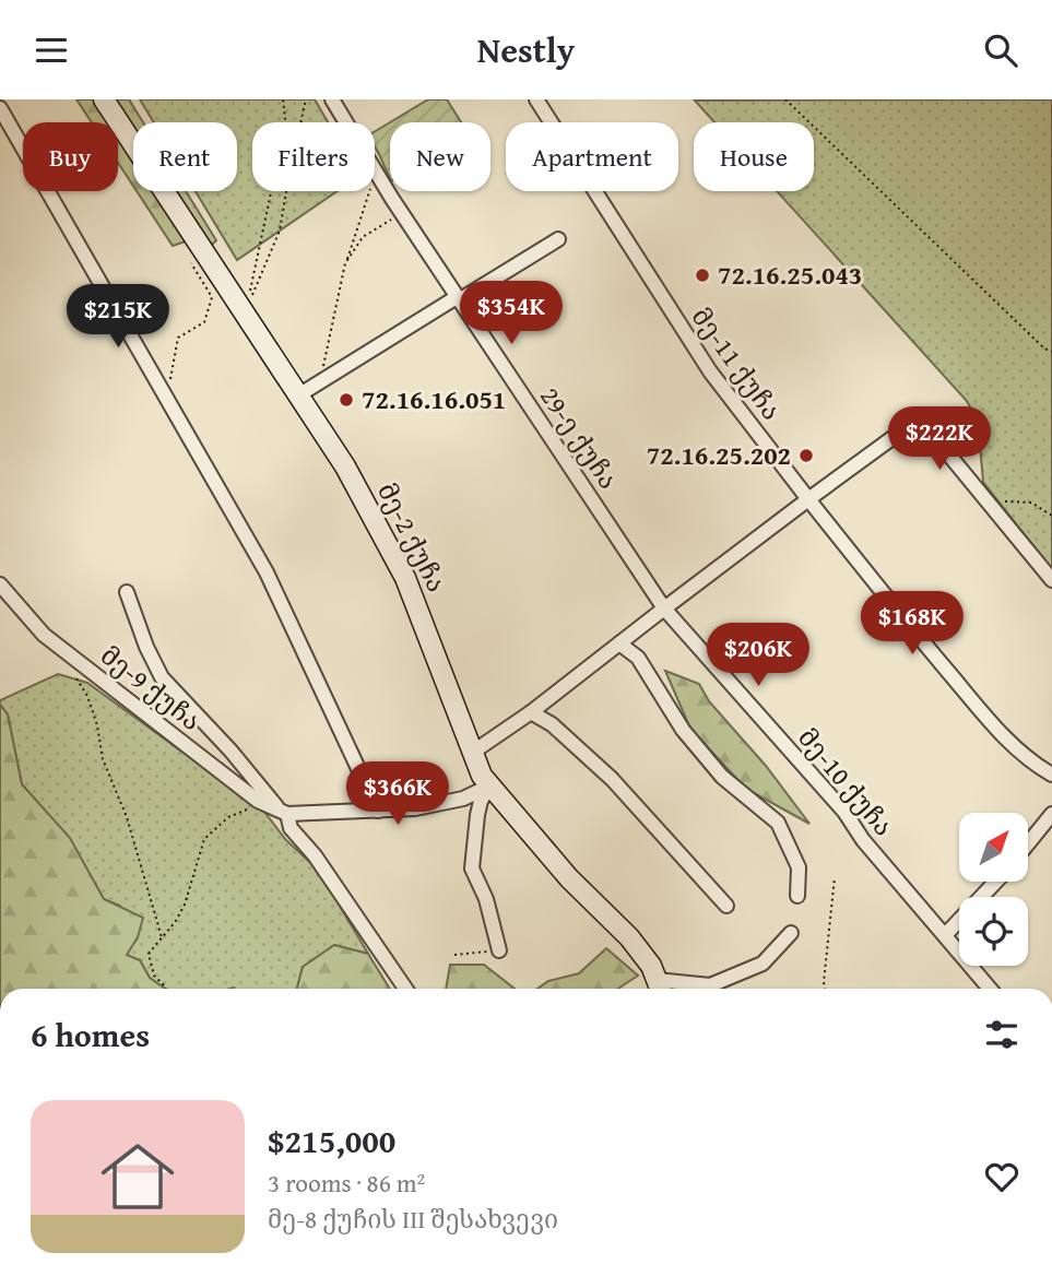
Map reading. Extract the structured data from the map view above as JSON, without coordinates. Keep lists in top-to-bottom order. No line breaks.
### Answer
{"streets":{"main road":["მე-2 ქუჩა"],"street":["მე-11 ქუჩა","29-ე ქუჩა","მე-9 ქუჩა","მე-10 ქუჩა"]},"crossings":[["29-ე ქუჩა","მე-10 ქუჩა"]],"places":["72.16.25.043","72.16.16.051","72.16.25.202"],"north":"top right","page":{"header":"Nestly","chip":["Buy","Rent","Filters","New","Apartment","House"],"price":["$354K","$215K","$222K","$168K","$206K","$366K"],"heading":"6 homes","list":[{"name":"$215,000","note":"3 rooms · 86 m² · მე-8 ქუჩის III შესახვევი"}]}}
